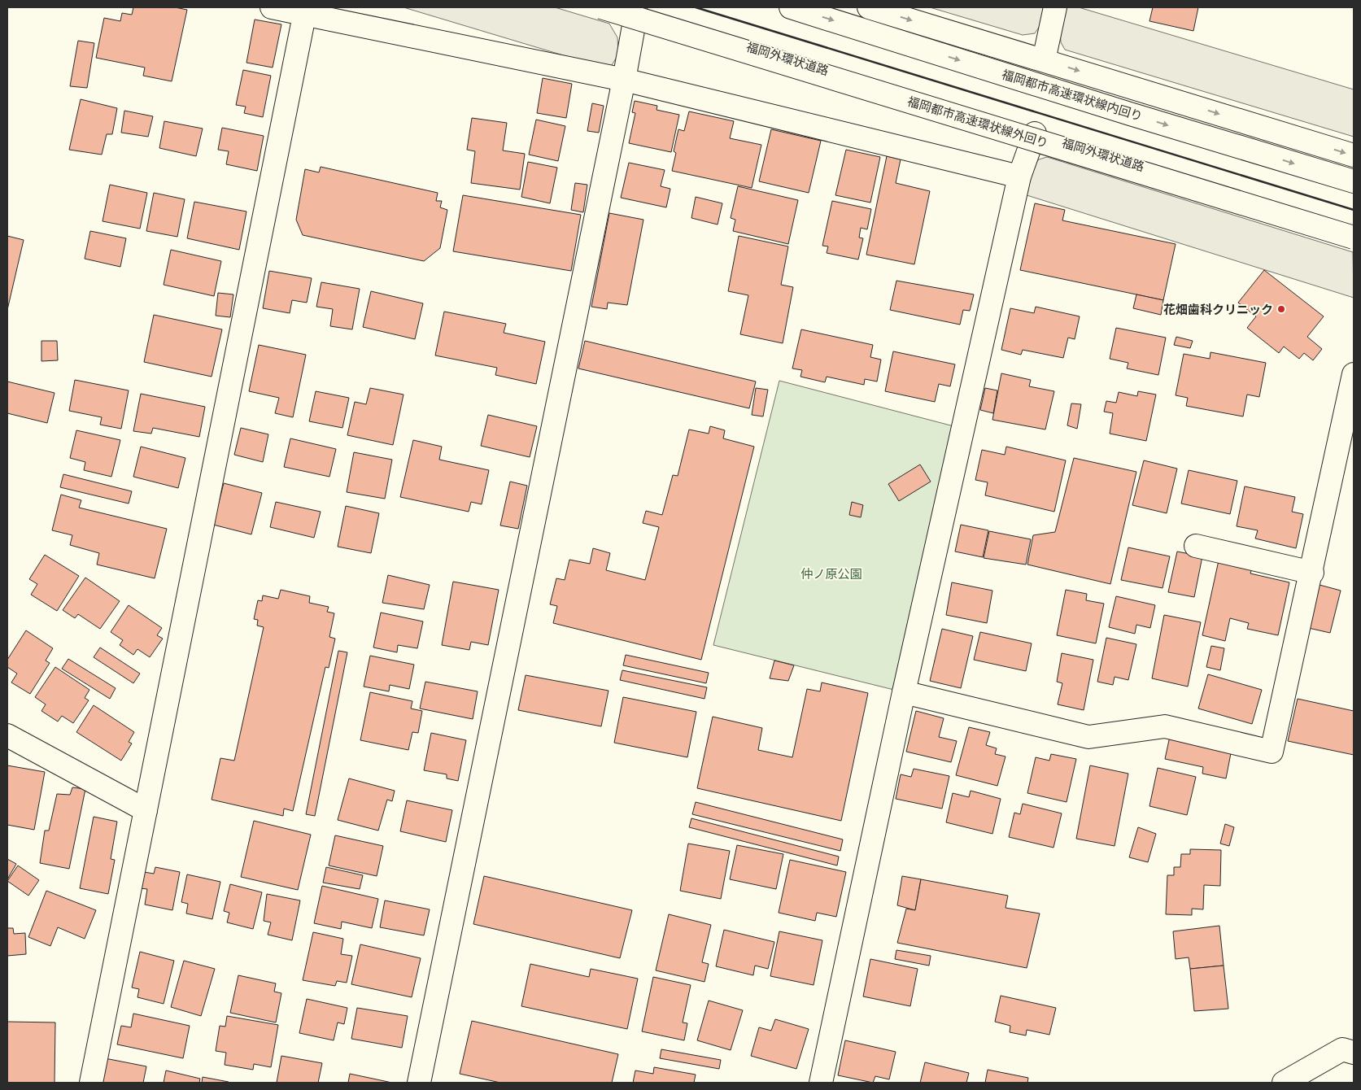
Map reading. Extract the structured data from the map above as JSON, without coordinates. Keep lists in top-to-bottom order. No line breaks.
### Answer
{"streets":{"main road":["福岡外環状道路","福岡都市高速環状線内回り","福岡都市高速環状線外回り"]},"parks":["仲ノ原公園"],"places":["花畑歯科クリニック"]}
